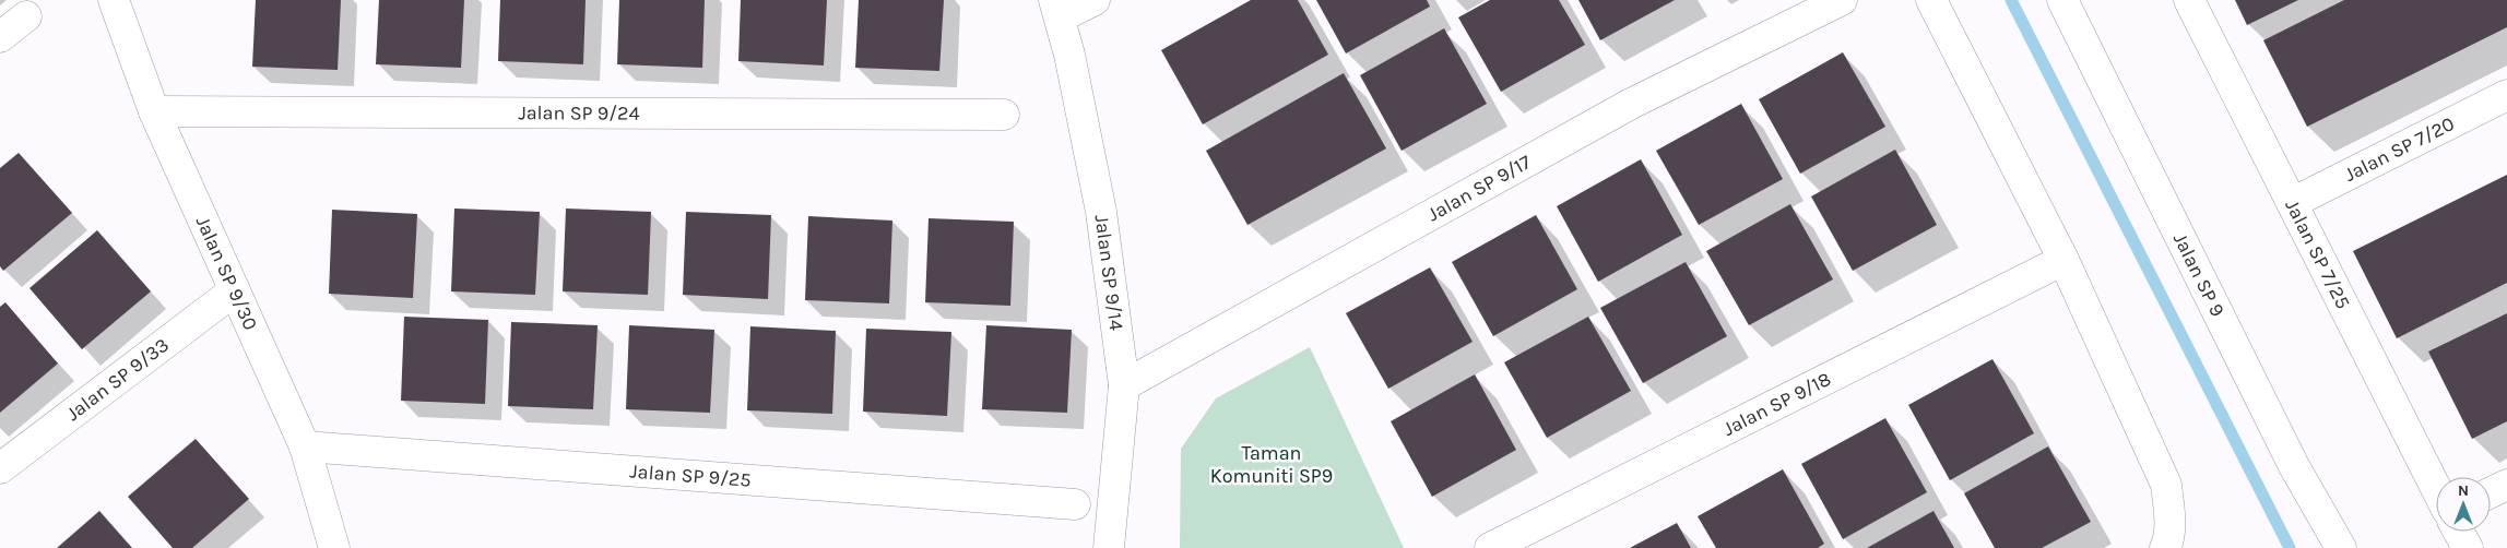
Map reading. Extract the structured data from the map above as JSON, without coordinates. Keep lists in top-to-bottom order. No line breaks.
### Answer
{"streets":{"street":["Jalan SP 9/24","Jalan SP 7/20","Jalan SP 9/17","Jalan SP 7/25","Jalan SP 9/14","Jalan SP 9/30","Jalan SP 9","Jalan SP 9/33","Jalan SP 9/18","Jalan SP 9/25"]},"crossings":[["Jalan SP 9/24","Jalan SP 9/30"],["Jalan SP 7/20","Jalan SP 7/25"],["Jalan SP 9/17","Jalan SP 9/14"],["Jalan SP 9/30","Jalan SP 9/33"],["Jalan SP 9/30","Jalan SP 9/25"]],"parks":["Taman Komuniti SP9"],"north":"top"}
